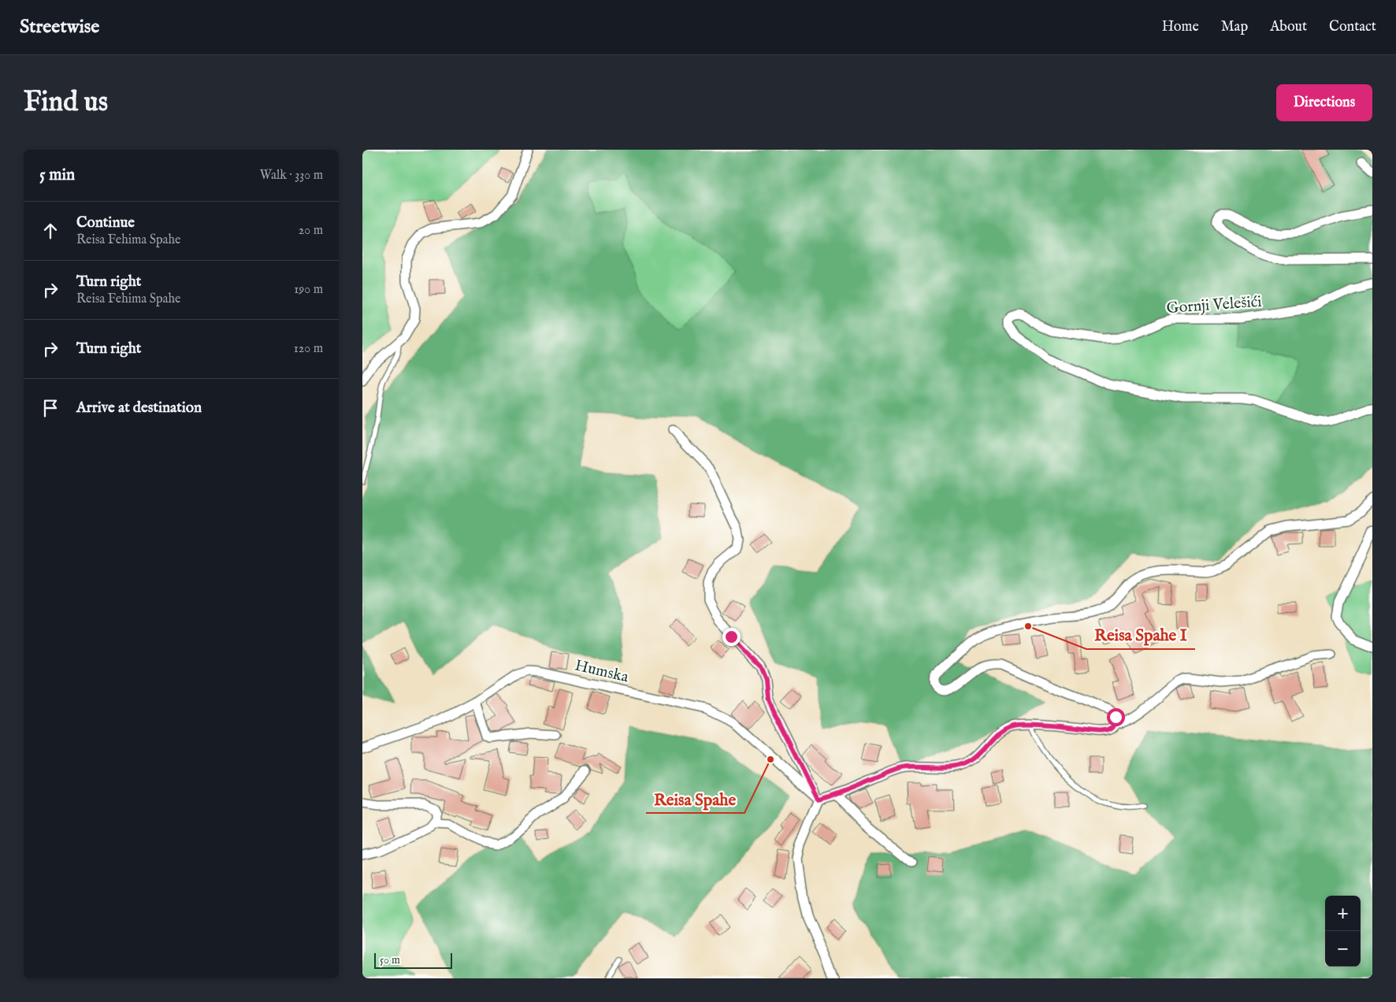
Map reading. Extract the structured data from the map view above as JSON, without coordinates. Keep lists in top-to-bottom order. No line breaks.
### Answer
{"streets":{"street":["Gornji Velešići","Humska"]},"places":["Reisa Spahe I","Reisa Spahe"],"scale_bar":"50 m","page":{"header":"Streetwise","nav":["Home","Map","About","Contact"],"buttons":"Directions","title":"Find us","heading":["5 min","Walk · 330 m"],"list":[["Continue","Reisa Fehima Spahe","20 m"],["Turn right","Reisa Fehima Spahe","190 m"],["Turn right","120 m"],"Arrive at destination"],"map_buttons":["+","−"],"scale":"50 m"}}
